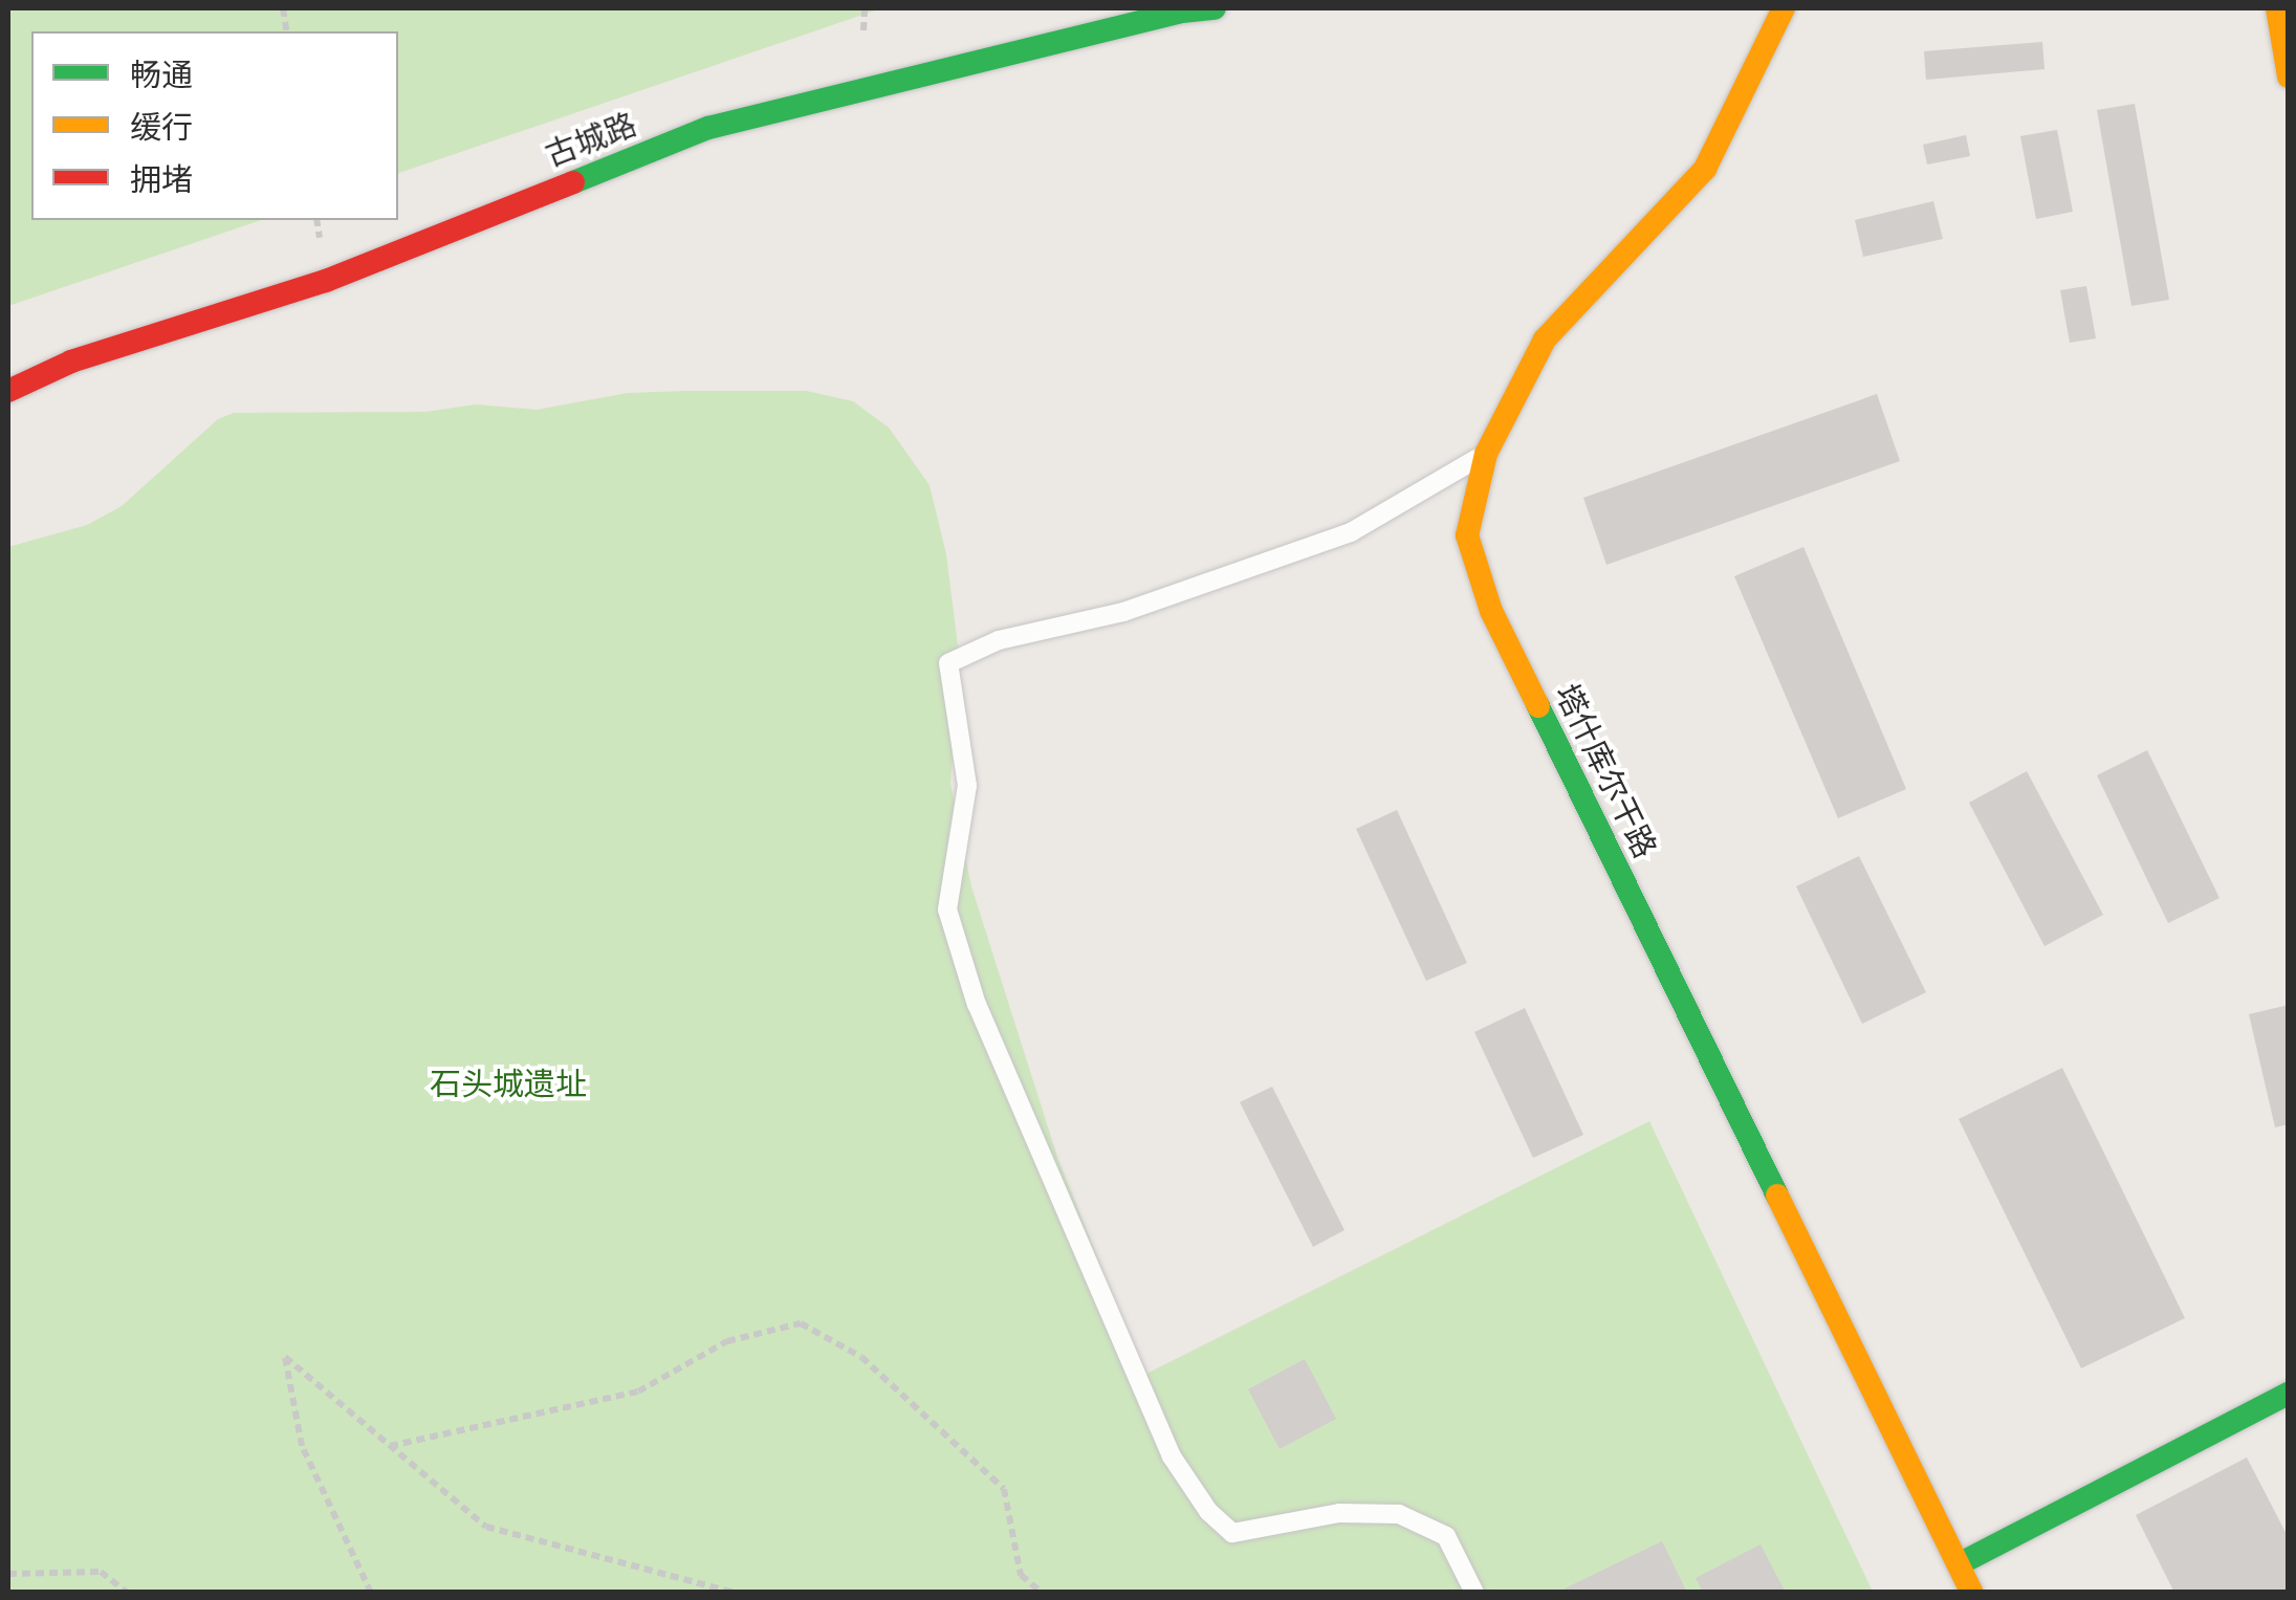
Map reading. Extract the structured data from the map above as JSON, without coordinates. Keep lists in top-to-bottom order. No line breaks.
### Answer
{"streets":{"main road":["古城路","塔什库尔干路"]},"parks":["石头城遗址"],"legend":["畅通","缓行","拥堵"]}
